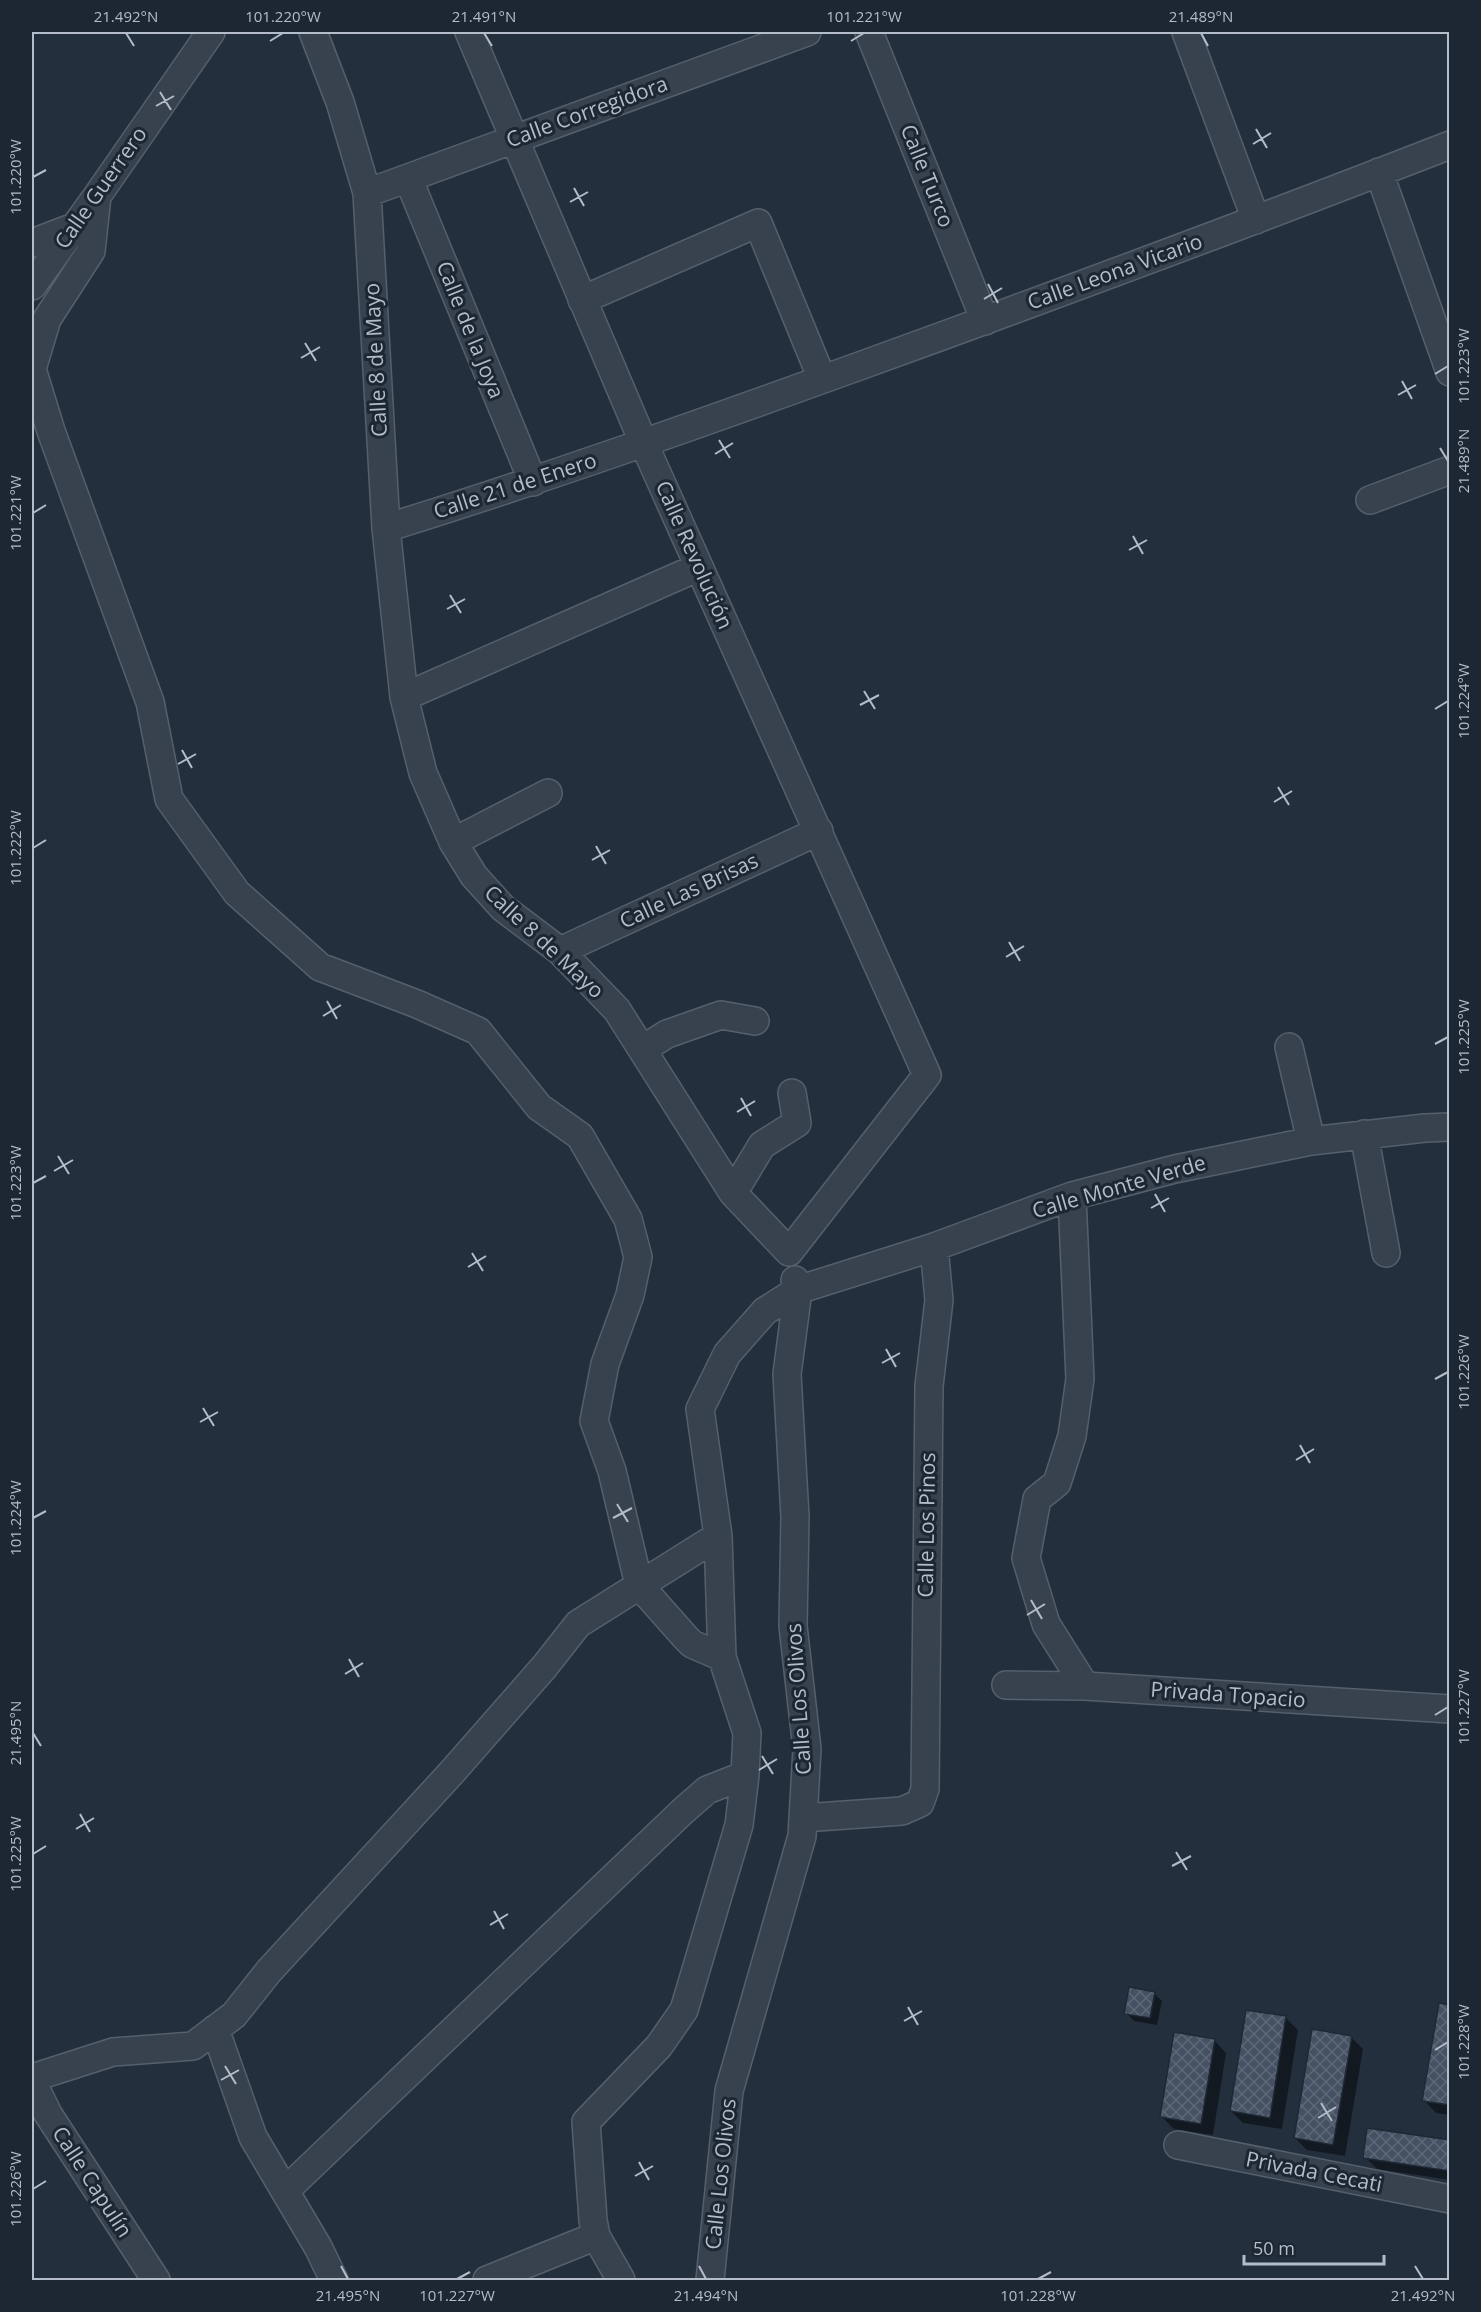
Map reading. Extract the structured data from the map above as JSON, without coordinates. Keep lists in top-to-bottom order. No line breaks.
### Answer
{"streets":{"street":["Calle Corregidora","Calle Turco","Calle Guerrero","Calle Leona Vicario","Calle de la Joya","Calle 8 de Mayo","Calle 21 de Enero","Calle Revolución","Calle Las Brisas","Calle Monte Verde","Calle Los Pinos","Privada Topacio","Calle Los Olivos","Privada Cecati","Calle Capulín"]},"crossings":[["Calle Corregidora","Calle de la Joya"],["Calle Corregidora","Calle 8 de Mayo"],["Calle Corregidora","Calle Revolución"],["Calle Turco","Calle Leona Vicario"],["Calle Leona Vicario","Calle 21 de Enero"],["Calle Leona Vicario","Calle Revolución"],["Calle de la Joya","Calle 21 de Enero"],["Calle 8 de Mayo","Calle 21 de Enero"],["Calle 8 de Mayo","Calle Revolución"],["Calle 8 de Mayo","Calle Las Brisas"],["Calle 8 de Mayo","Calle Los Olivos"],["Calle 21 de Enero","Calle Revolución"],["Calle Revolución","Calle Las Brisas"],["Calle Revolución","Calle Los Olivos"],["Calle Monte Verde","Calle Los Pinos"],["Calle Monte Verde","Calle Los Olivos"],["Calle Los Pinos","Calle Los Olivos"]],"scale_bar":"50 m","coordinates":["21.492°N","101.220°W","21.491°N","101.221°W","21.489°N","101.223°W","101.224°W","101.222°W","101.225°W","101.226°W","101.227°W","21.495°N","101.228°W","21.494°N"]}
